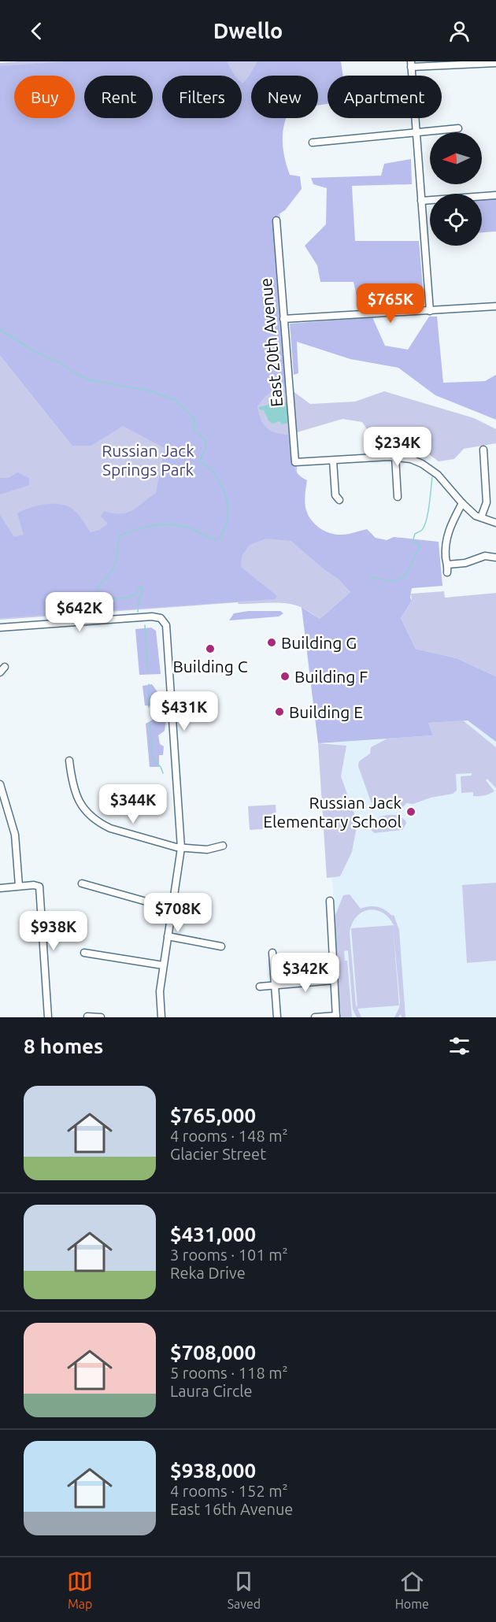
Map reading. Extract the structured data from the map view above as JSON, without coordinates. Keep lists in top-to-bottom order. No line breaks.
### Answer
{"streets":{"street":["East 20th Avenue"]},"parks":["Russian Jack Springs Park"],"places":["Building G","Building C","Building F","Building E","Russian Jack Elementary School"],"north":"left","page":{"header":"Dwello","chip":["Buy","Rent","Filters","New","Apartment"],"price":["$765K","$234K","$642K","$431K","$344K","$708K","$938K","$342K"],"heading":"8 homes","list":[{"name":"$765,000","note":"4 rooms · 148 m² · Glacier Street"},{"name":"$431,000","note":"3 rooms · 101 m² · Reka Drive"},{"name":"$708,000","note":"5 rooms · 118 m² · Laura Circle"},{"name":"$938,000","note":"4 rooms · 152 m² · East 16th Avenue"}],"tabs":["Map","Saved","Home"]}}
